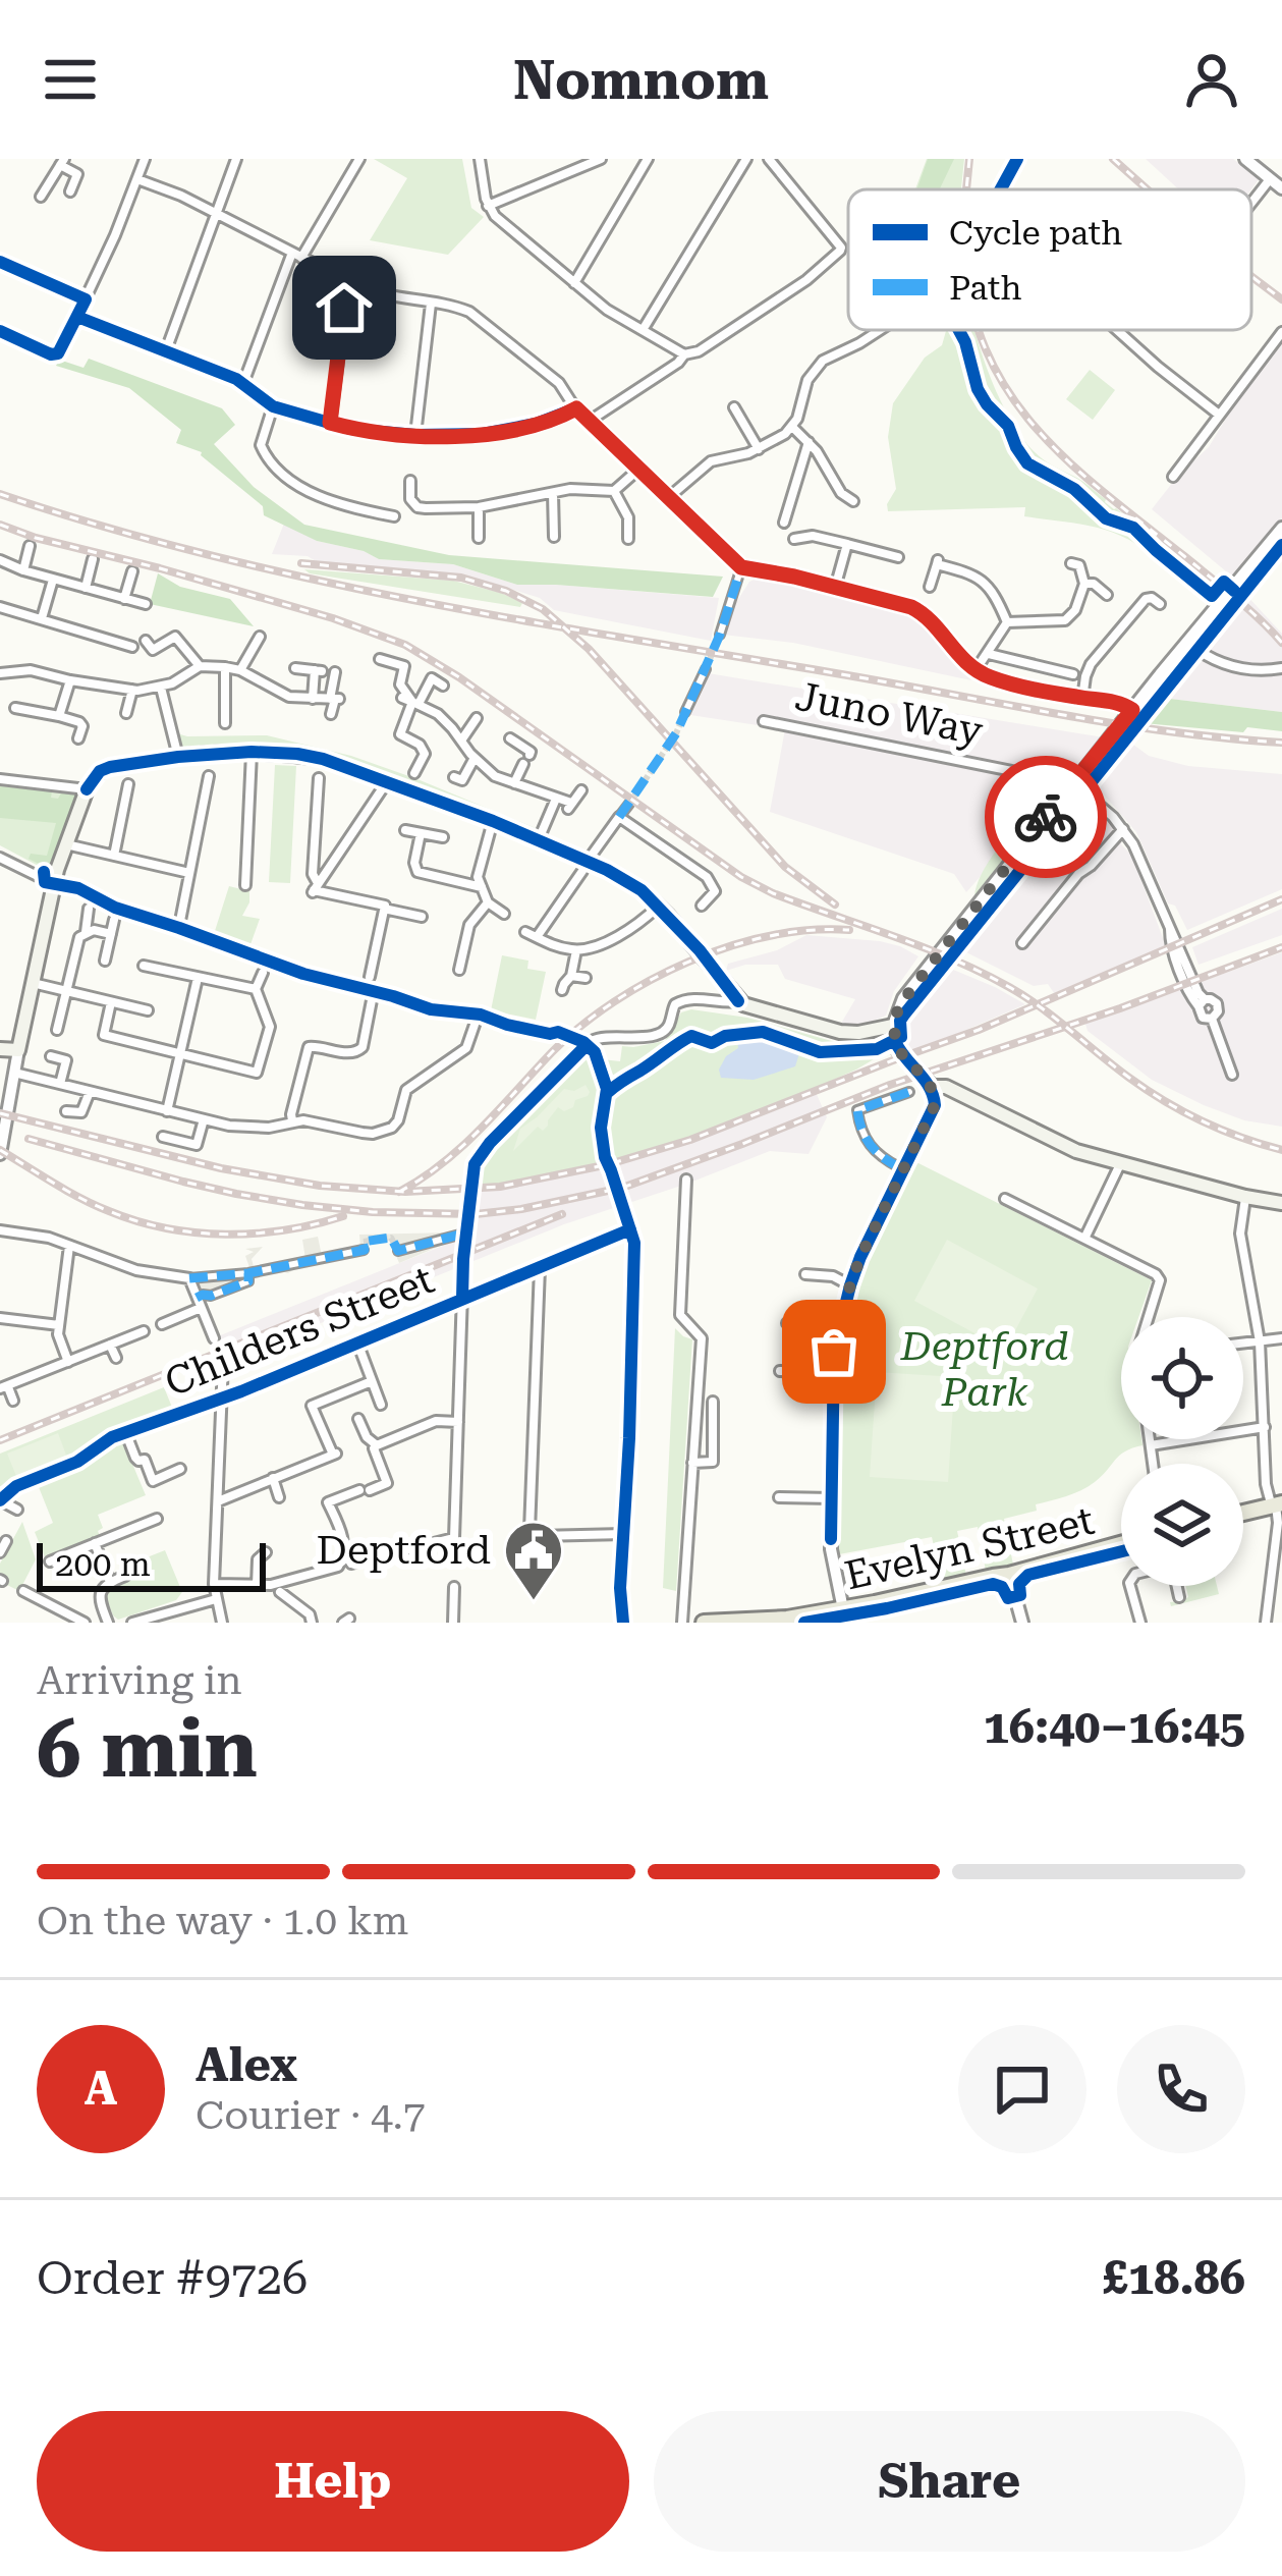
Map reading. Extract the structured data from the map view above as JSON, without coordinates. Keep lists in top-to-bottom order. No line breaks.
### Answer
{"streets":{"main road":["Evelyn Street"],"street":["Juno Way","Childers Street"]},"parks":["Deptford Park"],"places":{"public building":["Deptford"]},"legend":["Cycle path","Path"],"scale_bar":"200 m","page":{"header":"Nomnom","scale":"200 m","heading":["6 min","Arriving in","16:40–16:45"],"panel":["Alex","Courier · 4.7","Order #9726","£18.86"],"bar":"On the way · 1.0 km","round":"A","buttons":["Help","Share"]}}
